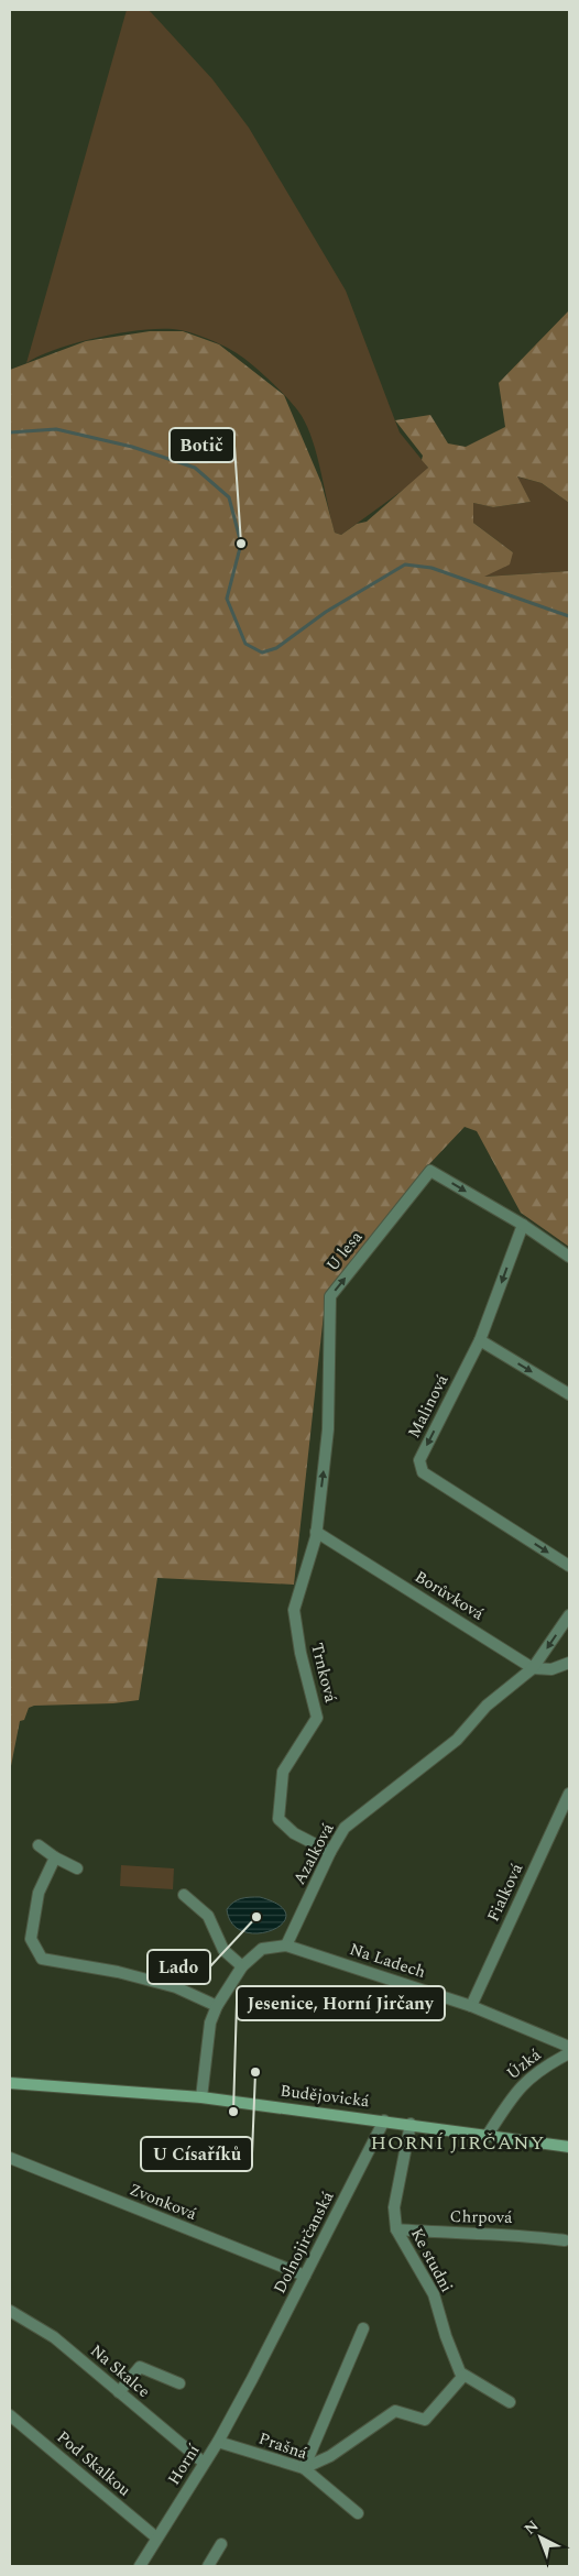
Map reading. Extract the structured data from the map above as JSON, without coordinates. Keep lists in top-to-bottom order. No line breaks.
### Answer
{"streets":{"main road":["Budějovická"],"street":["U lesa","Malinová","Borůvková","Trnková","Azalková","Fialková","Na Ladech","Úzká","Zvonková","Chrpová","Dolnojirčanská","Ke studni","Na Skalce","Prašná","Pod Skalkou","Horní"]},"crossings":[["U lesa","Malinová"],["U lesa","Borůvková"],["U lesa","Trnková"],["Borůvková","Trnková"],["Borůvková","Azalková"],["Trnková","Azalková"],["Azalková","Na Ladech"],["Fialková","Na Ladech"],["Úzká","Budějovická"],["Budějovická","Dolnojirčanská"],["Budějovická","Ke studni"],["Zvonková","Dolnojirčanská"],["Chrpová","Ke studni"],["Dolnojirčanská","Horní"],["Na Skalce","Horní"],["Prašná","Horní"],["Pod Skalkou","Horní"]],"districts":["HORNÍ JIRČANY"],"places":["Botič","Lado","U Císaříků","Jesenice, Horní Jirčany"],"north":"top left"}
